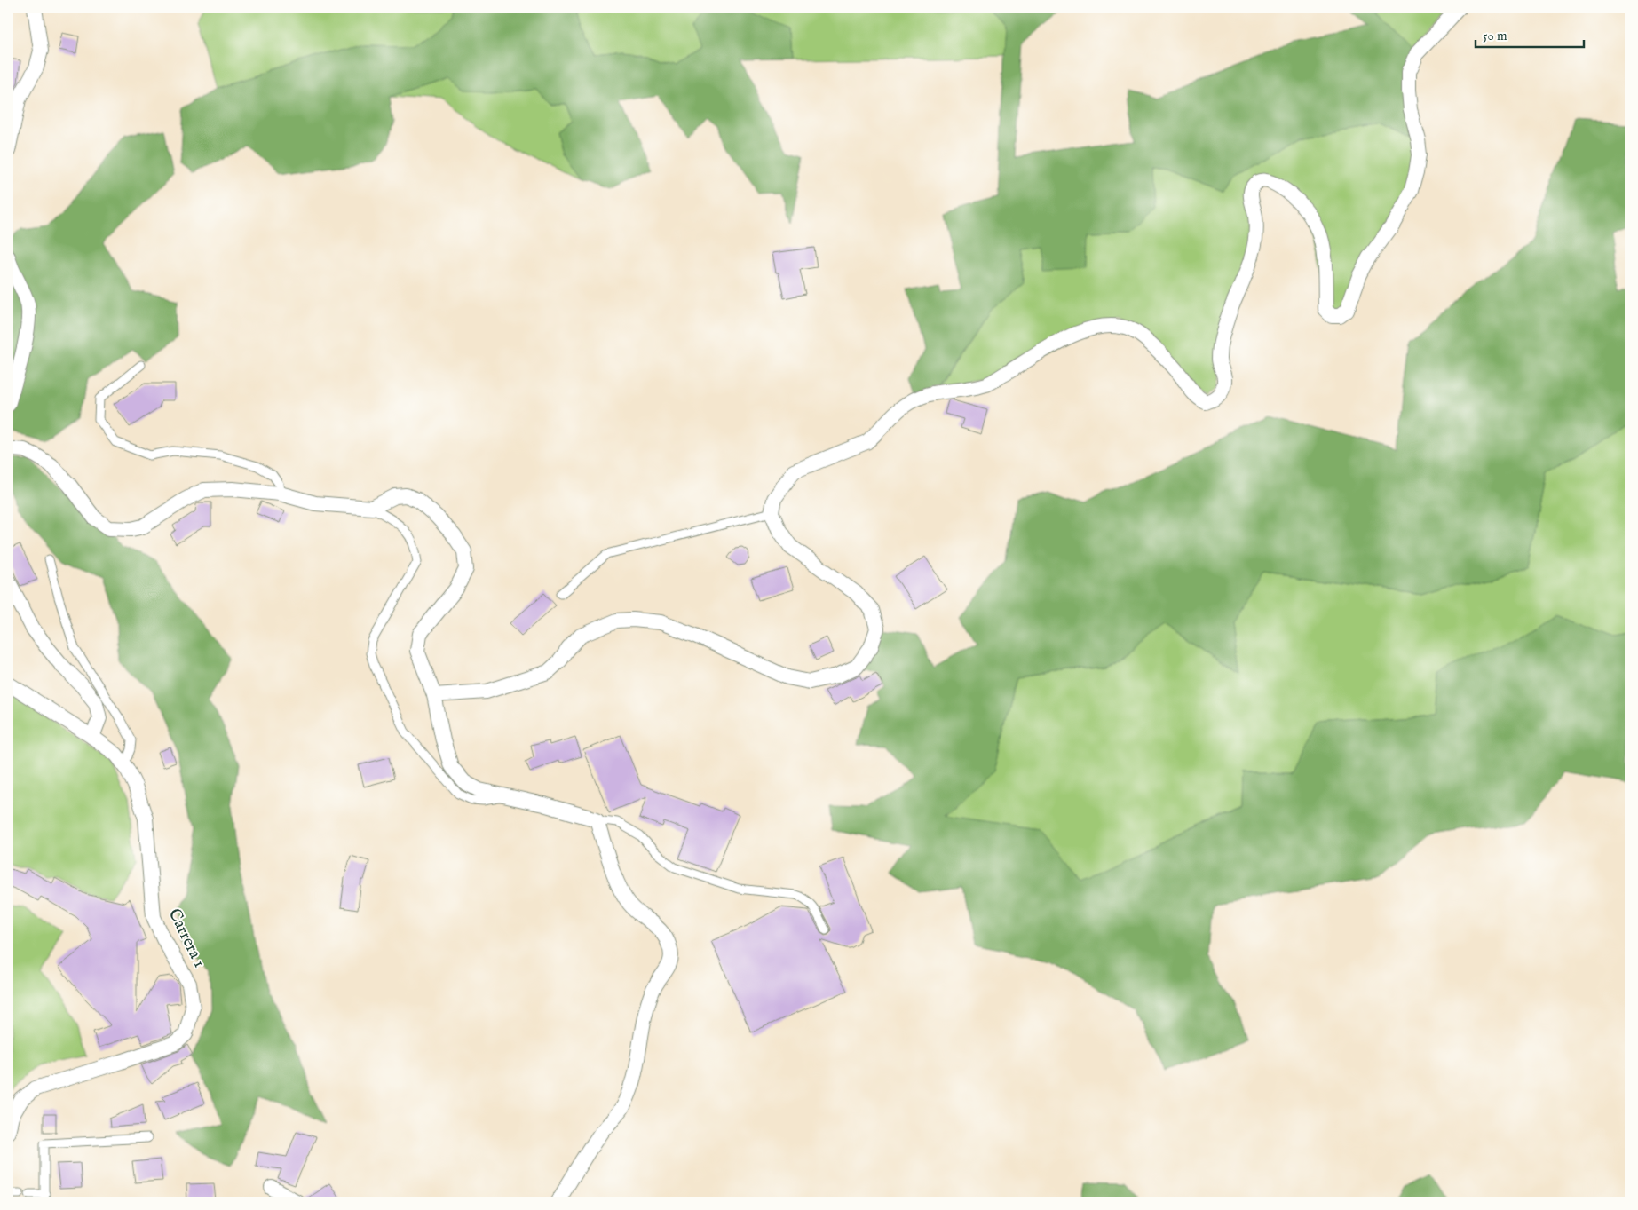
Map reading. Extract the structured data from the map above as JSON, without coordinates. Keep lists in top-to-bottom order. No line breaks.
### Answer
{"streets":{"street":["Carrera 1"]},"scale_bar":"50 m"}
